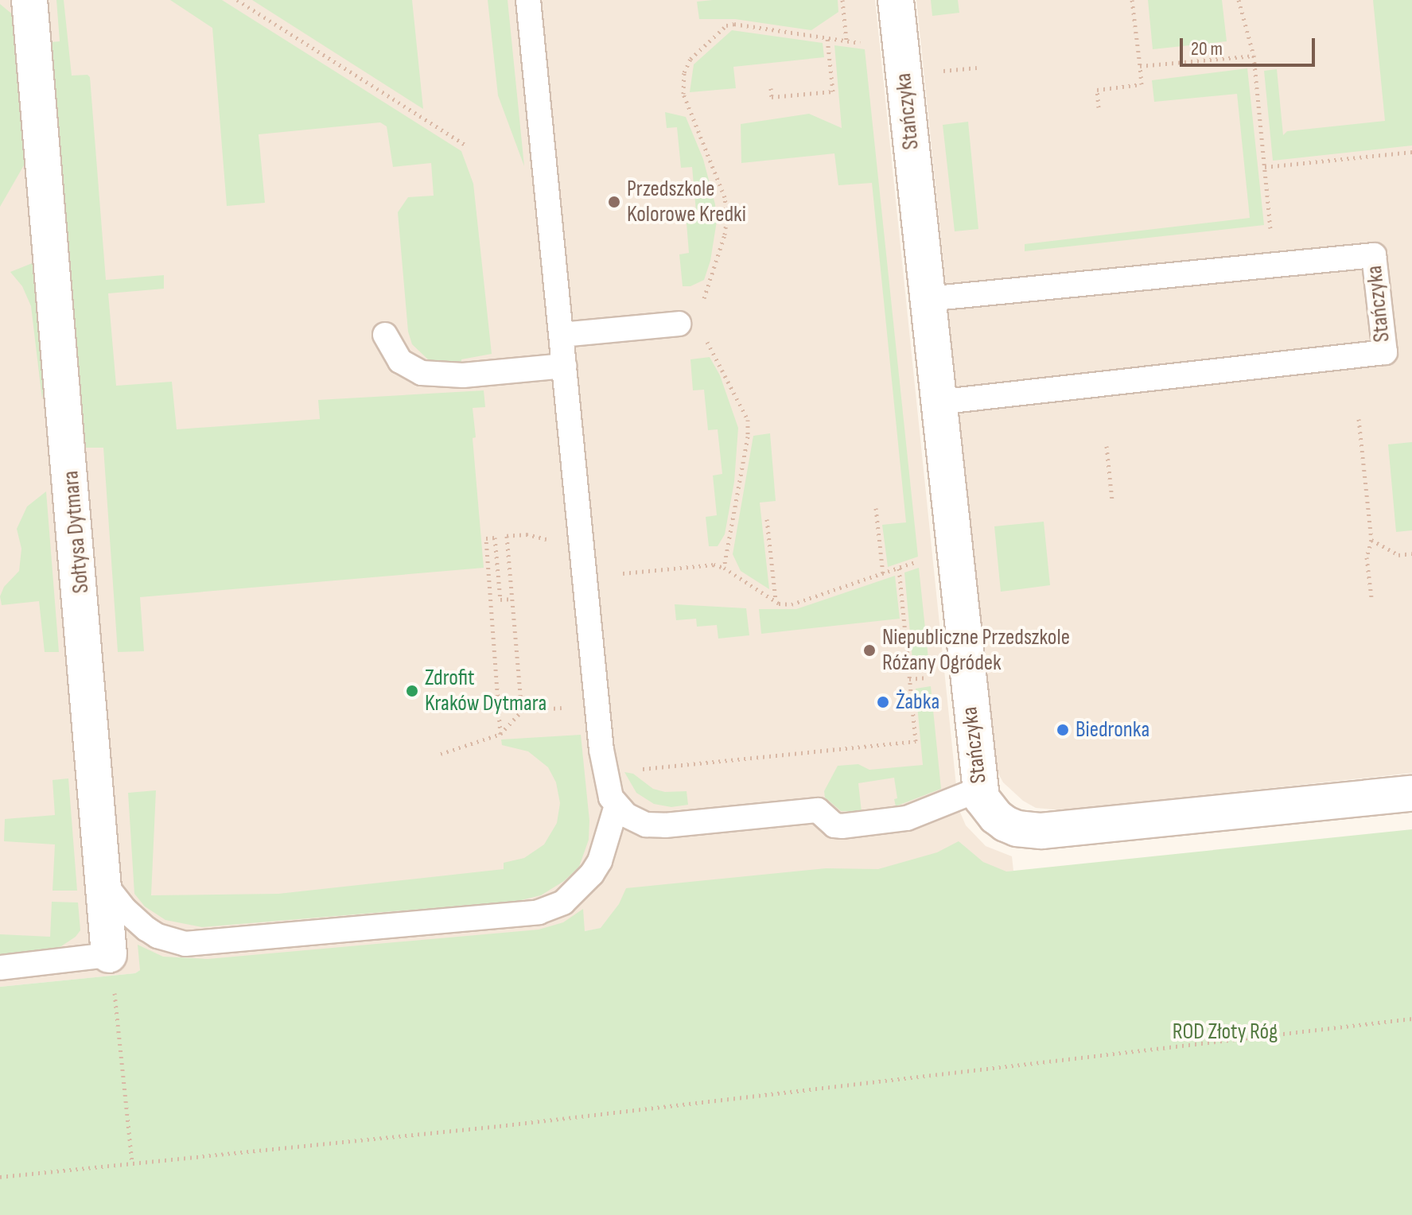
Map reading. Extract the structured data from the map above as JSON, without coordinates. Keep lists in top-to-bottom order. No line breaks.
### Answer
{"streets":{"street":["Stańczyka","Sołtysa Dytmara"]},"parks":["ROD Złoty Róg"],"places":["Przedszkole Kolorowe Kredki","Niepubliczne Przedszkole Różany Ogródek","Zdrofit Kraków Dytmara","Żabka","Biedronka"],"scale_bar":"20 m"}
